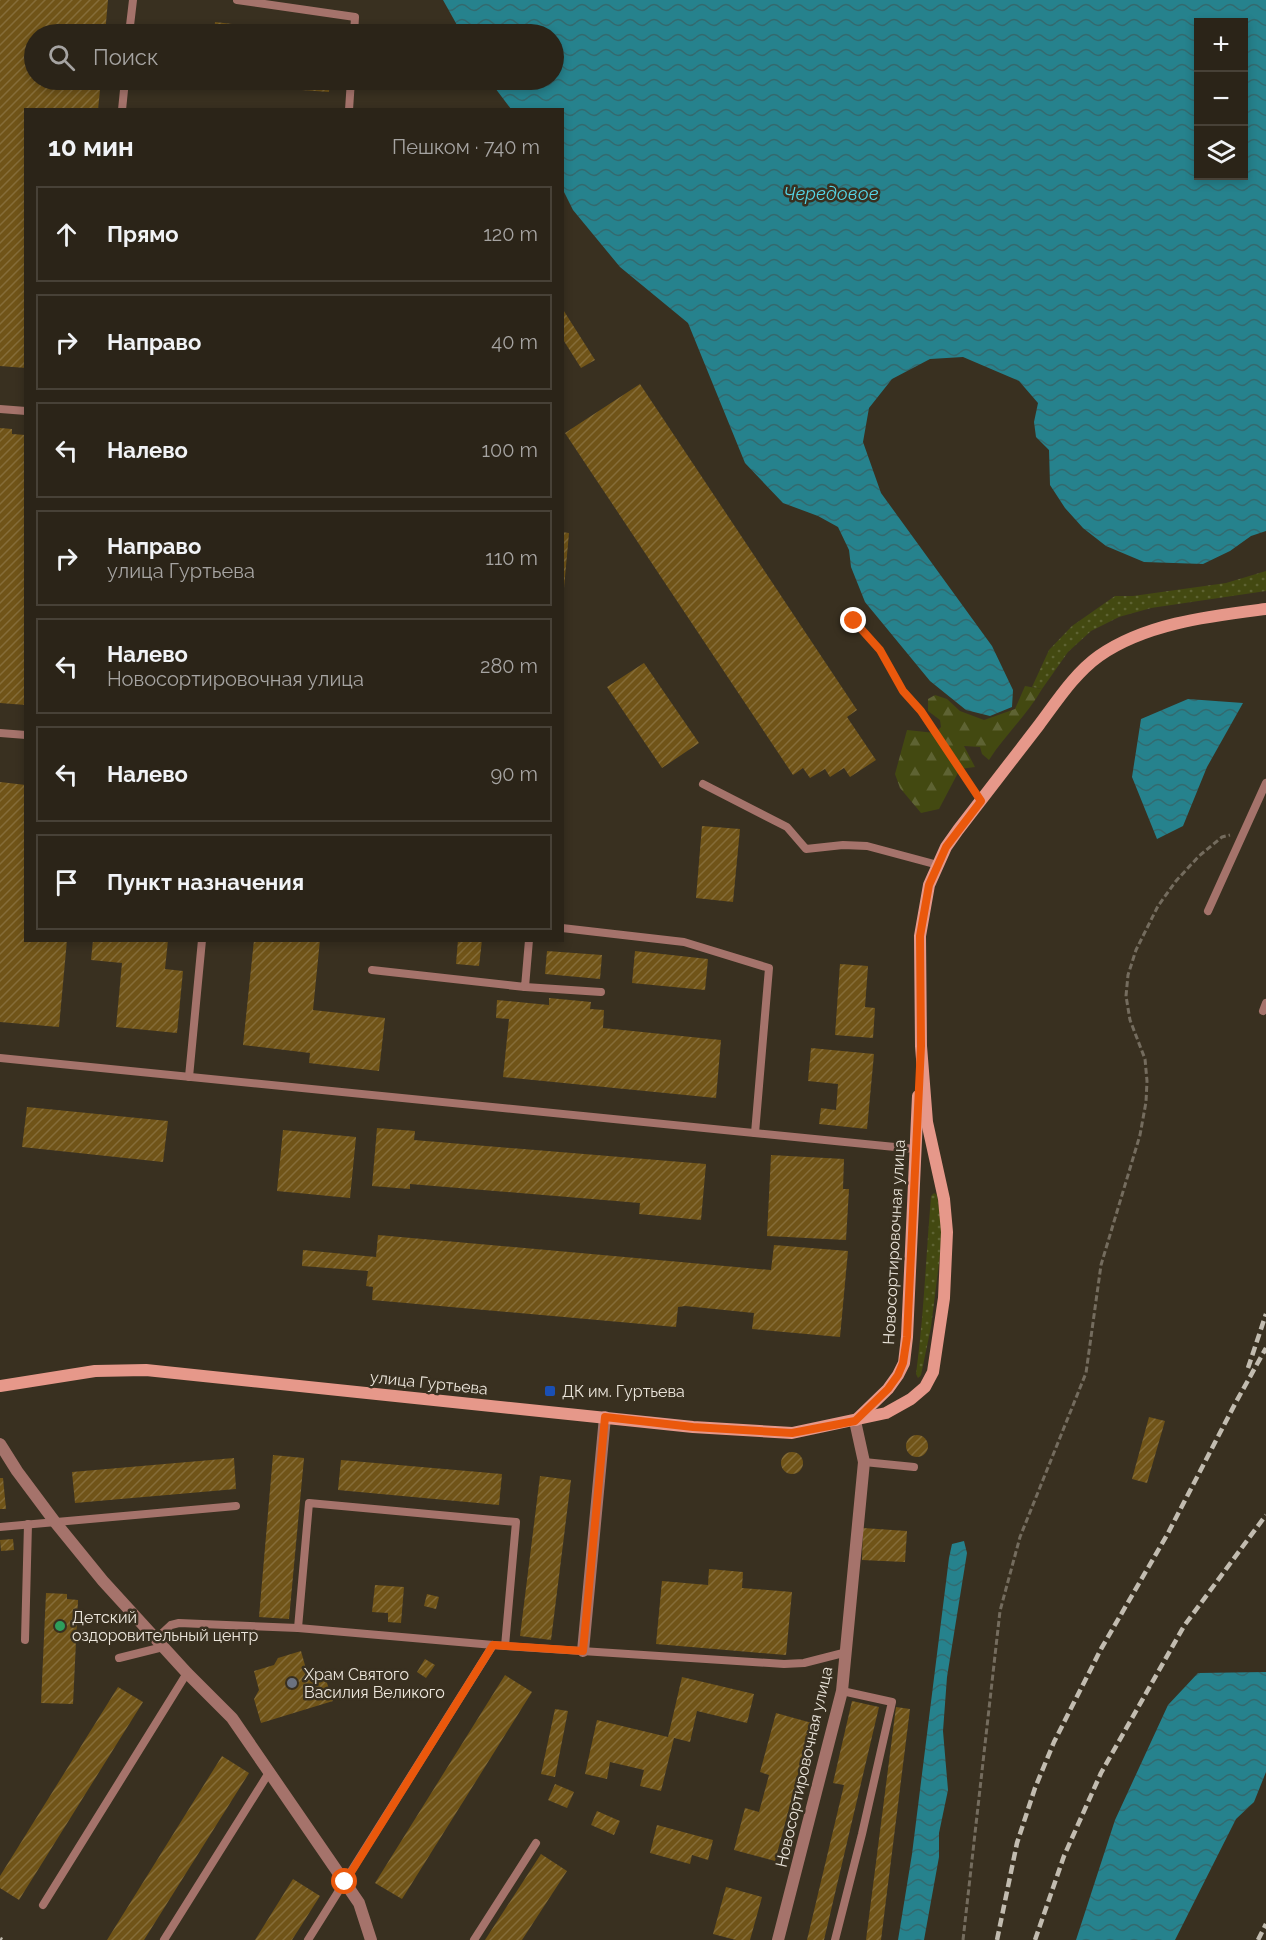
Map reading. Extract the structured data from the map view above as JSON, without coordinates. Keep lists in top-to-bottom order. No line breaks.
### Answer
{"streets":{"main road":["Новосортировочная улица","улица Гуртьева"]},"crossings":[["Новосортировочная улица","улица Гуртьева"]],"water":["Чередовое"],"places":{"transit":["ДК им. Гуртьева"],"other":["Детский оздоровительный центр","Храм Святого Василия Великого"]},"page":{"map_buttons":["+","−"],"search":"Поиск","heading":["10 мин","Пешком · 740 m"],"list":[["Прямо","120 m"],["Направо","40 m"],["Налево","100 m"],["Направо","улица Гуртьева","110 m"],["Налево","Новосортировочная улица","280 m"],["Налево","90 m"],"Пункт назначения"]}}
